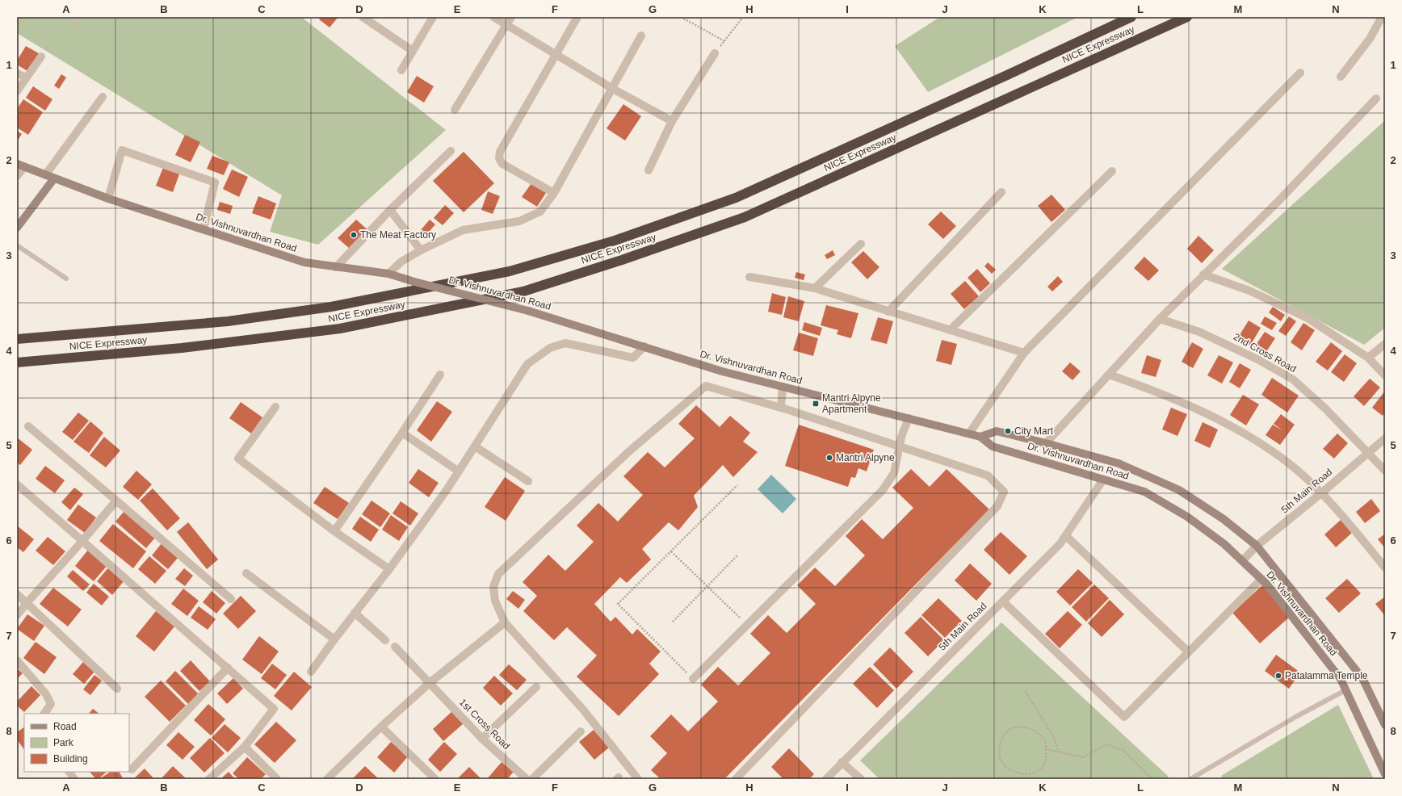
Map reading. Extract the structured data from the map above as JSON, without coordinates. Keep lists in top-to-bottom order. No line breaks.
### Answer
{"streets":{"highway":["NICE Expressway"],"main road":["Dr. Vishnuvardhan Road"],"street":["2nd Cross Road","5th Main Road","1st Cross Road"]},"crossings":[["Dr. Vishnuvardhan Road","5th Main Road"],["2nd Cross Road","5th Main Road"]],"places":{"other":["The Meat Factory","City Mart","Mantri Alpyne","Patalamma Temple"],"transit":["Mantri Alpyne Apartment"]},"legend":["Road","Park","Building"],"grid":{"columns":["A","B","C","D","E","F","G","H","I","J","K","L","M","N"],"rows":["1","2","3","4","5","6","7","8"]}}
